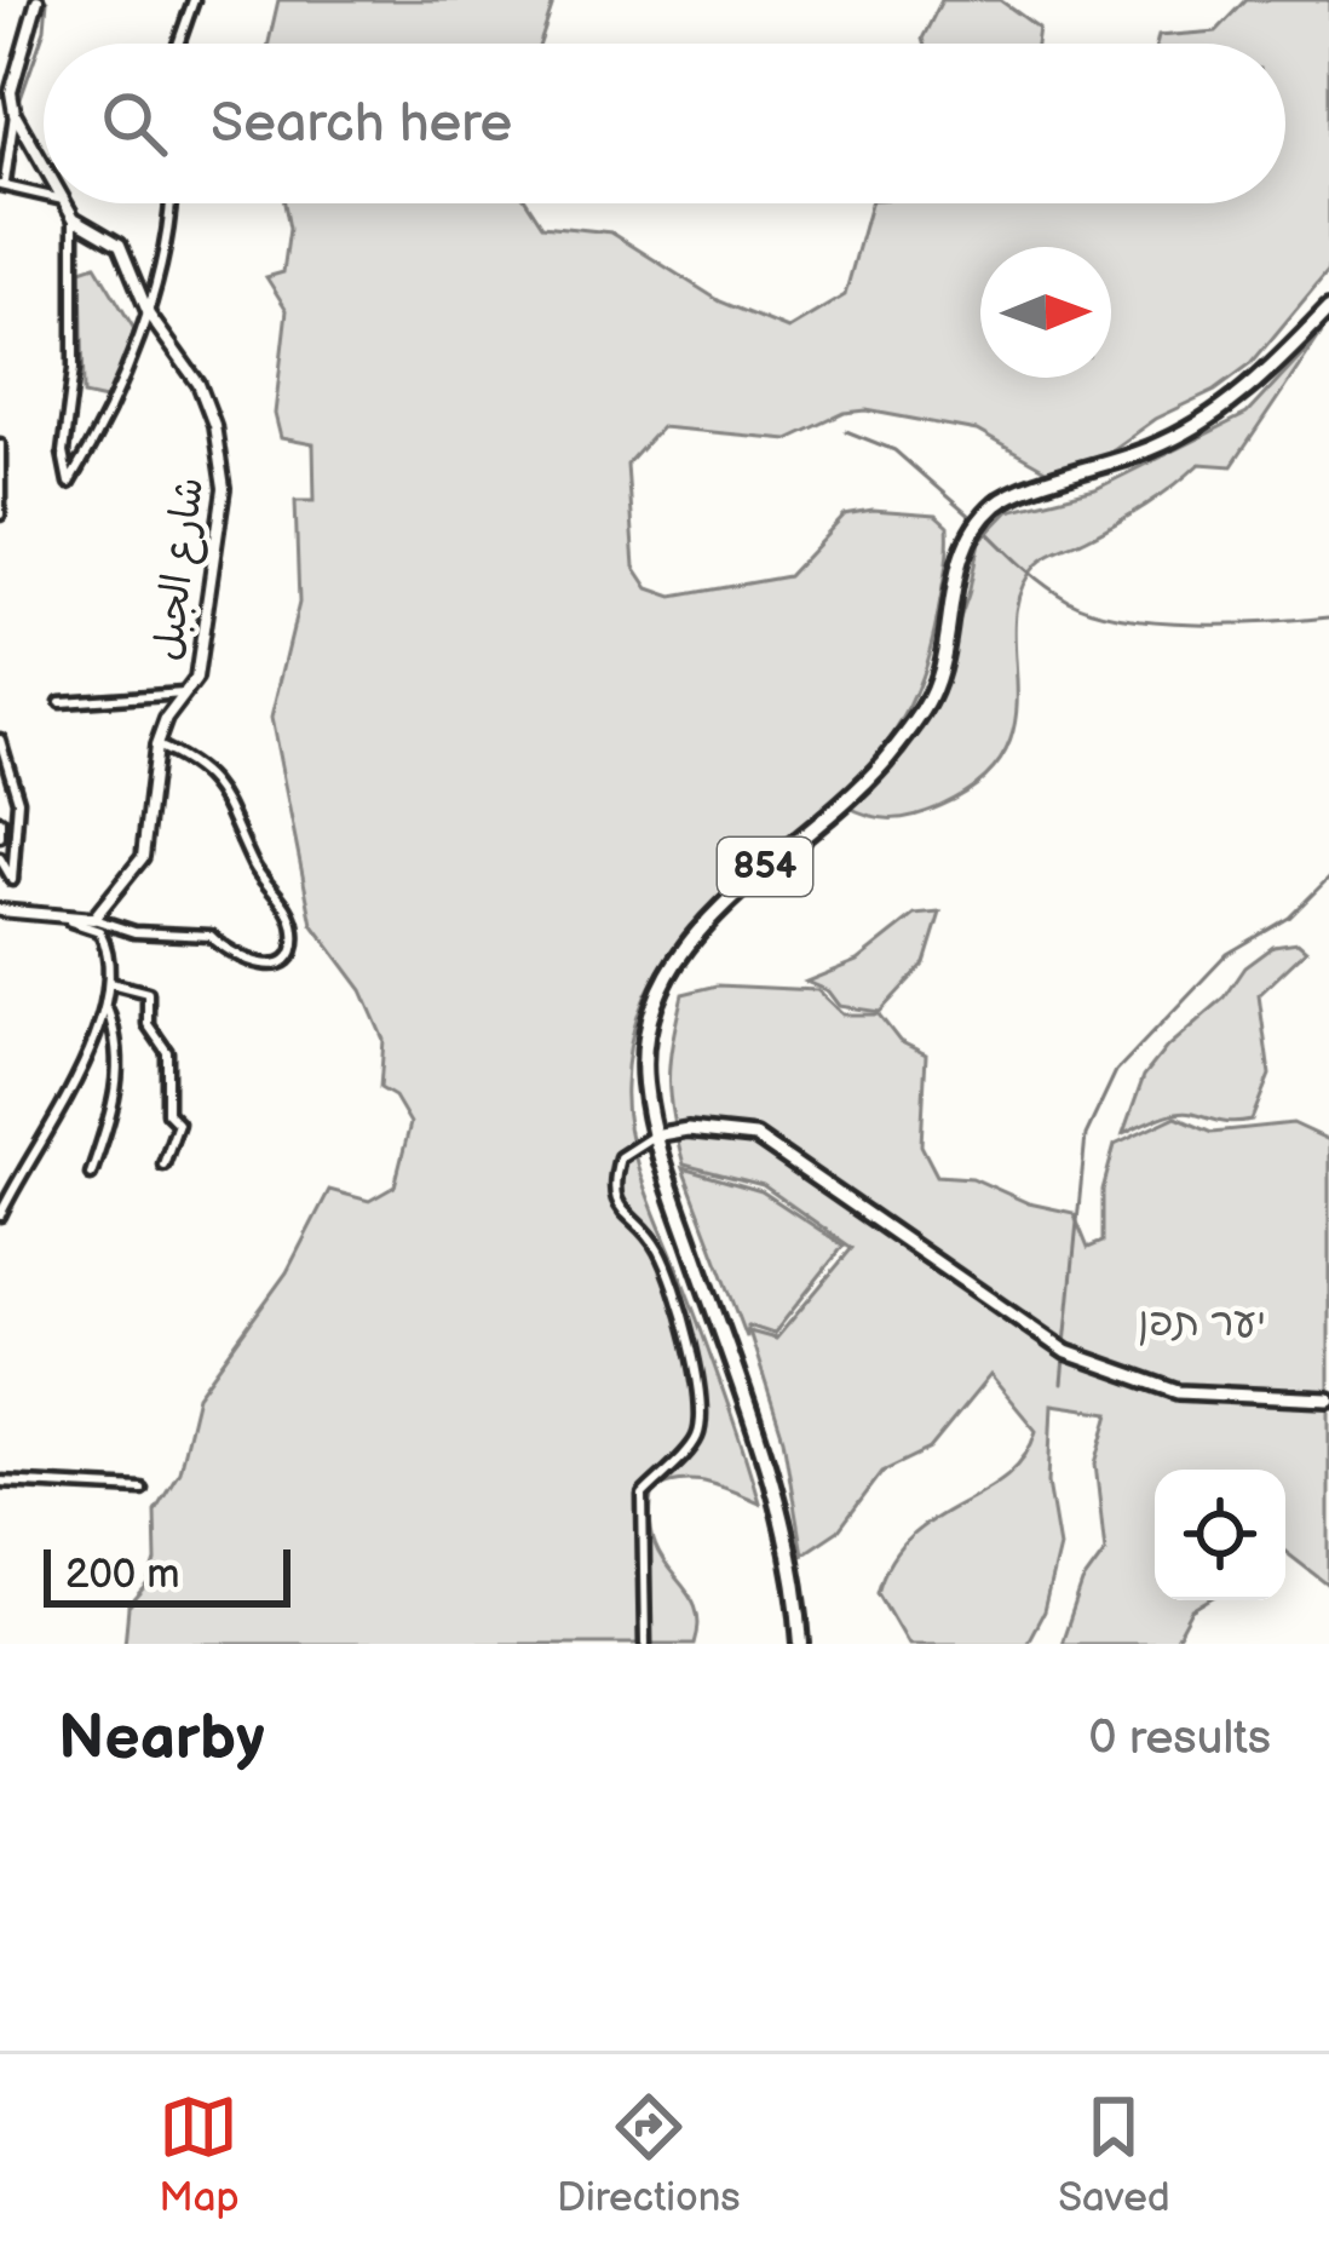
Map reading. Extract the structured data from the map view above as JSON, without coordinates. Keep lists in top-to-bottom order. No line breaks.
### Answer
{"streets":{"main road":["854"],"street":["شارع الجبل"]},"parks":["יער תפן"],"scale_bar":"200 m","north":"right","page":{"search":"Search here","scale":"200 m","heading":["Nearby","0 results"],"nav":["Map","Directions","Saved"]}}
